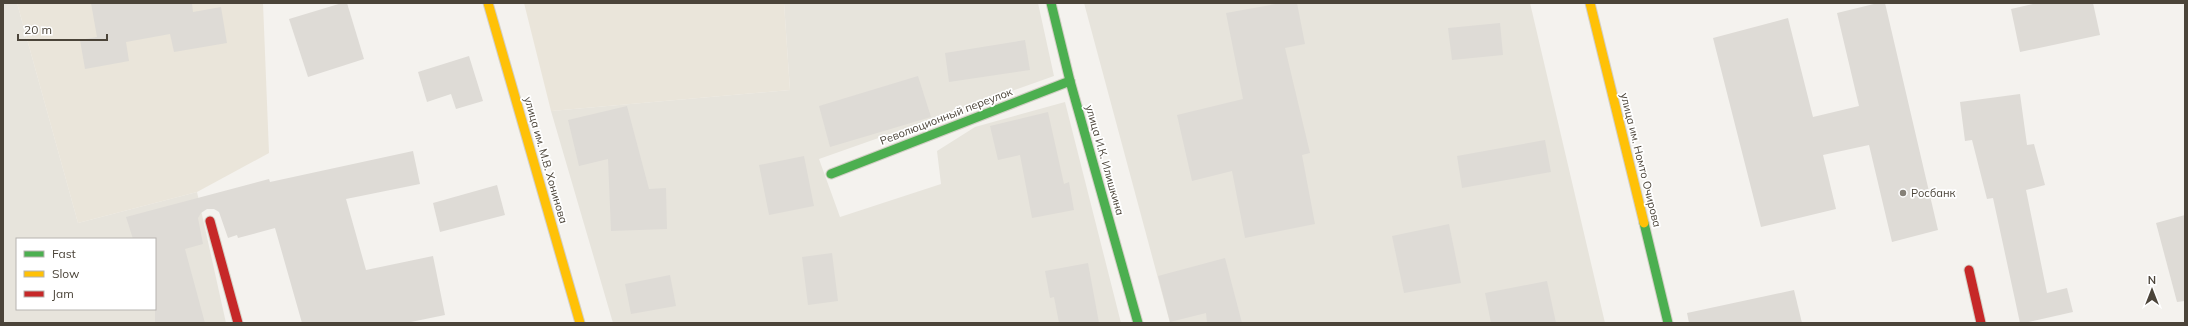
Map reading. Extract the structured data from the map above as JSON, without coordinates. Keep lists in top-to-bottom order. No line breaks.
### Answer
{"streets":{"street":["Революционный переулок","улица им. М.В. Хонинова","улица И.К. Илишкина","улица им. Номто Очирова"]},"crossings":[["Революционный переулок","улица И.К. Илишкина"]],"places":["Росбанк"],"legend":["Fast","Slow","Jam"],"scale_bar":"20 m","north":"top"}
